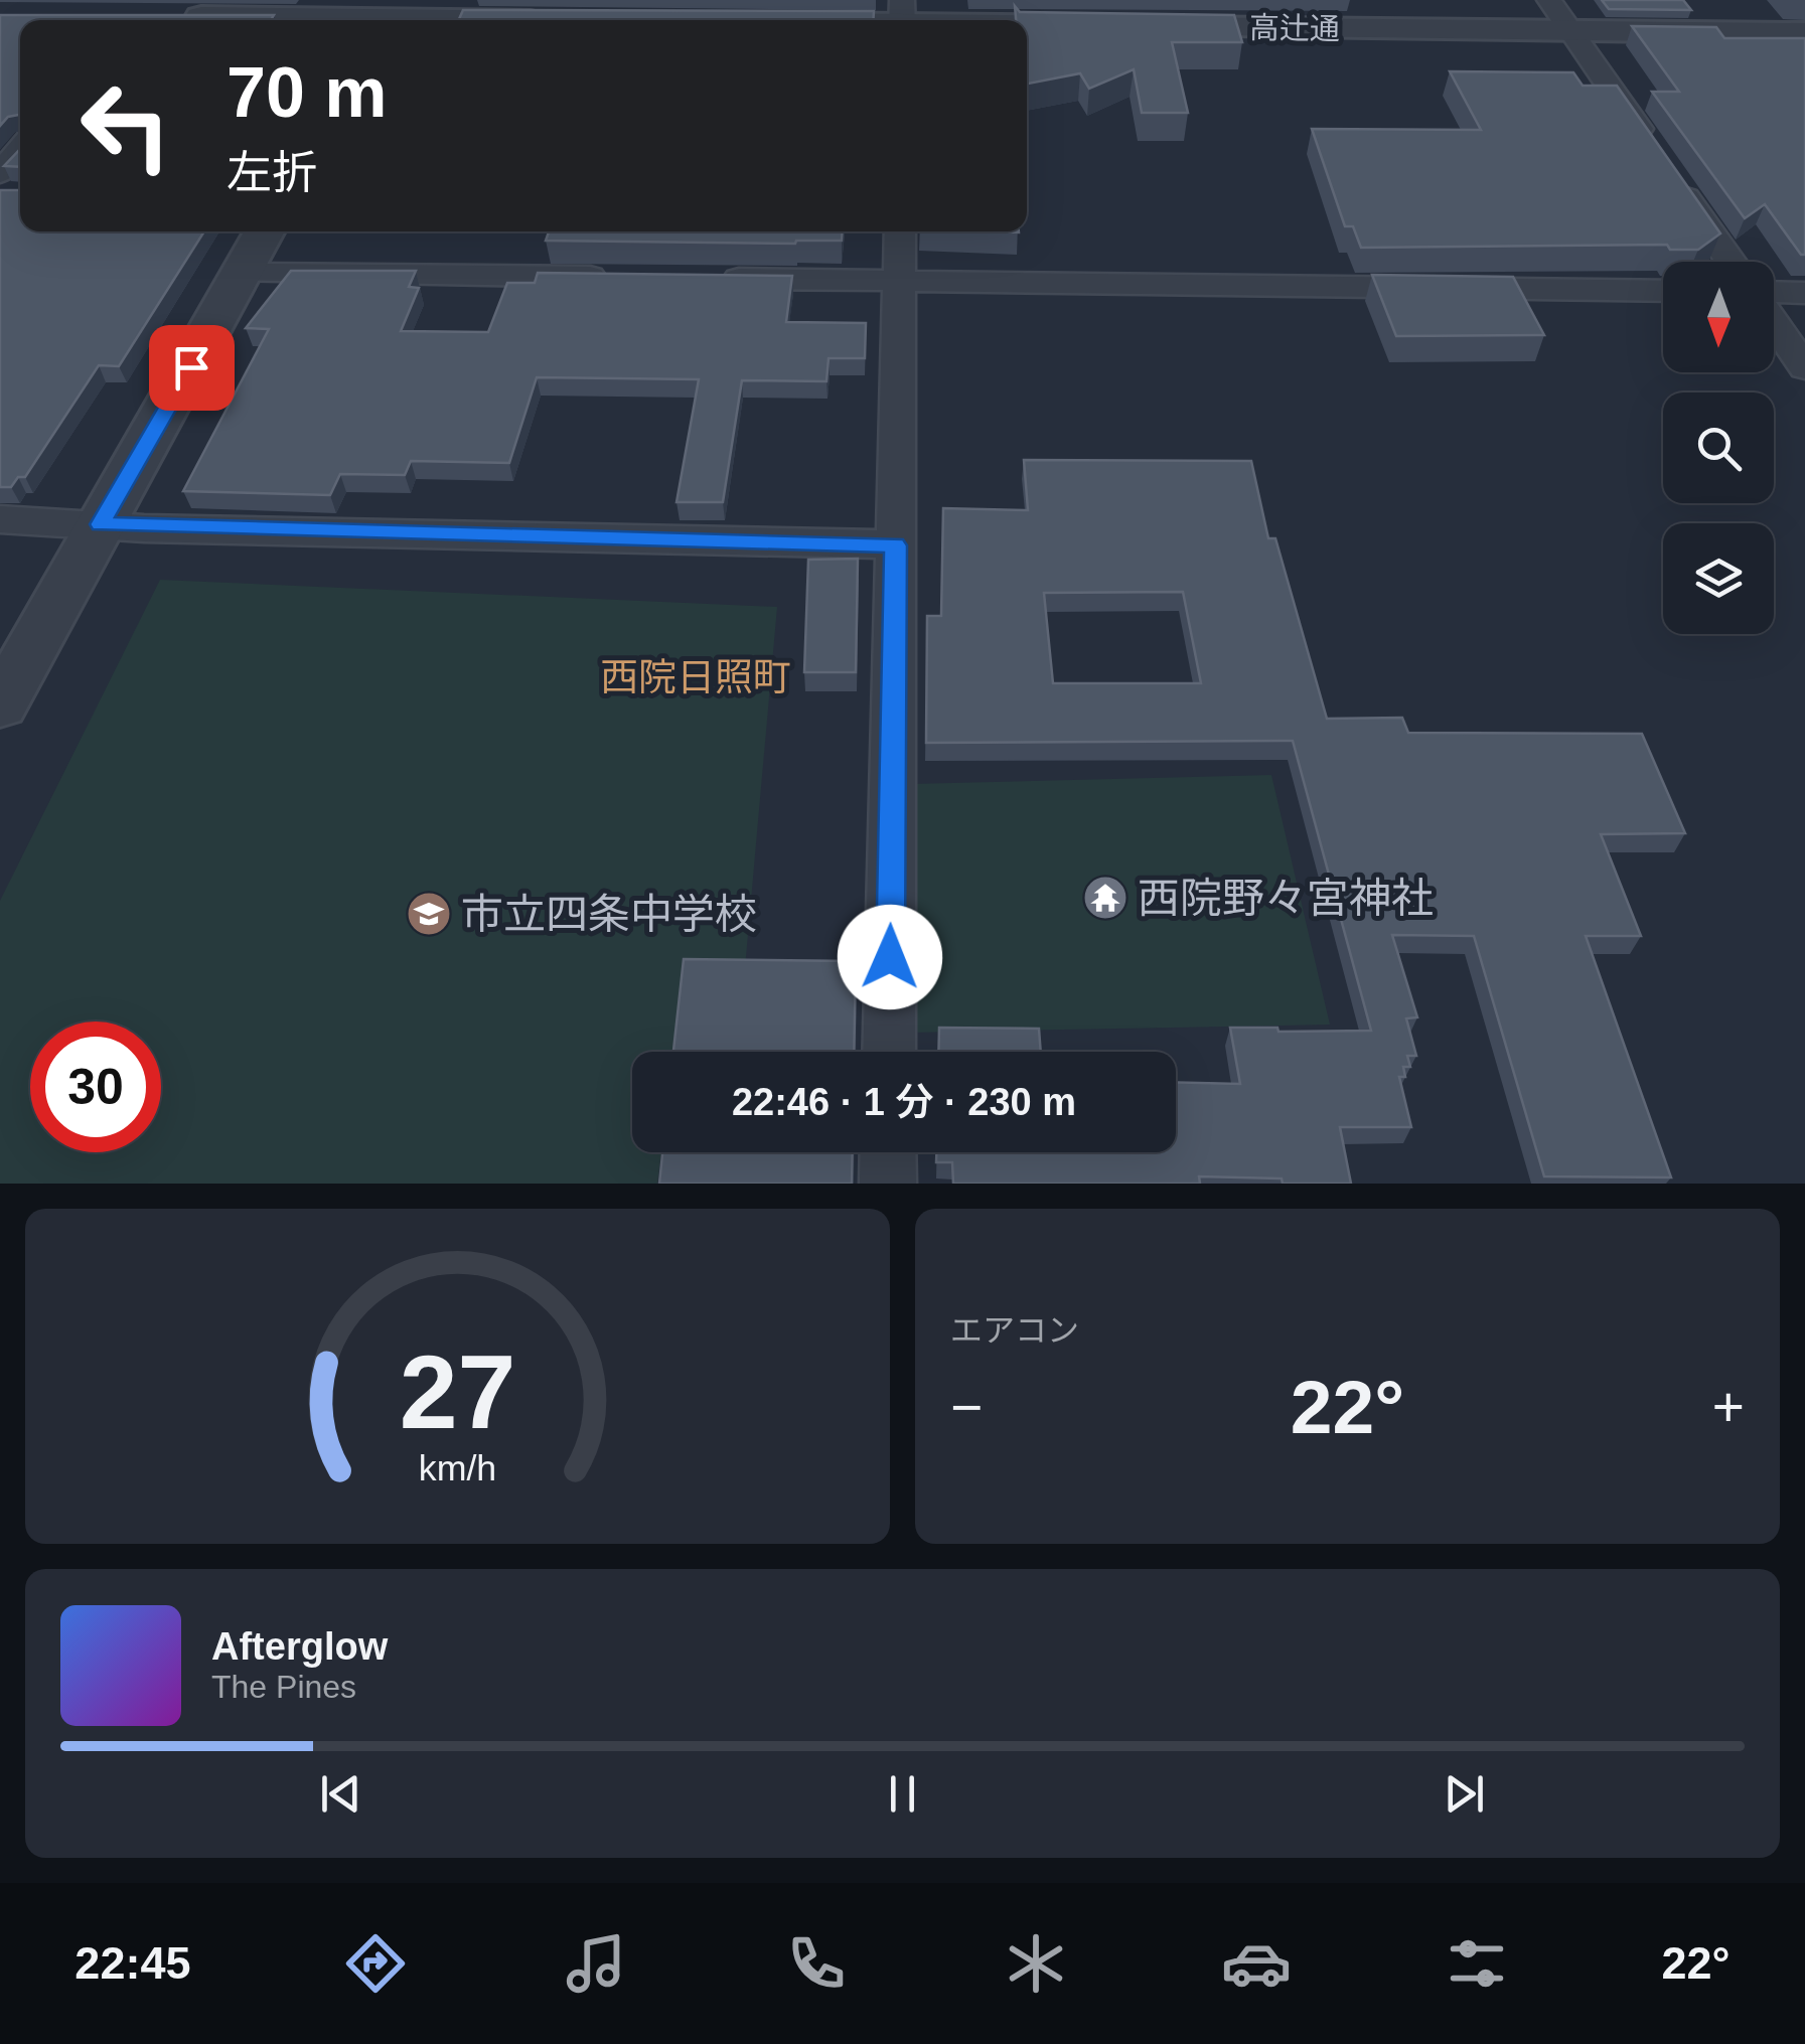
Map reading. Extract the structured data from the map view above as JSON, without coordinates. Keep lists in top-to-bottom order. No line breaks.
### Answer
{"streets":{"street":["高辻通"]},"districts":["西院日照町"],"places":{"temple":["西院野々宮神社"],"school or university":["市立四条中学校"]},"north":"bottom","page":{"turn":["70 m","左折"],"limit":"30","trip":"22:46 · 1 分 · 230 m","tile":"エアコン","heat":["−","22°","+"],"song":["Afterglow","The Pines"],"tabs":["22:45","22°"],"gauge":["27","km/h"]}}
